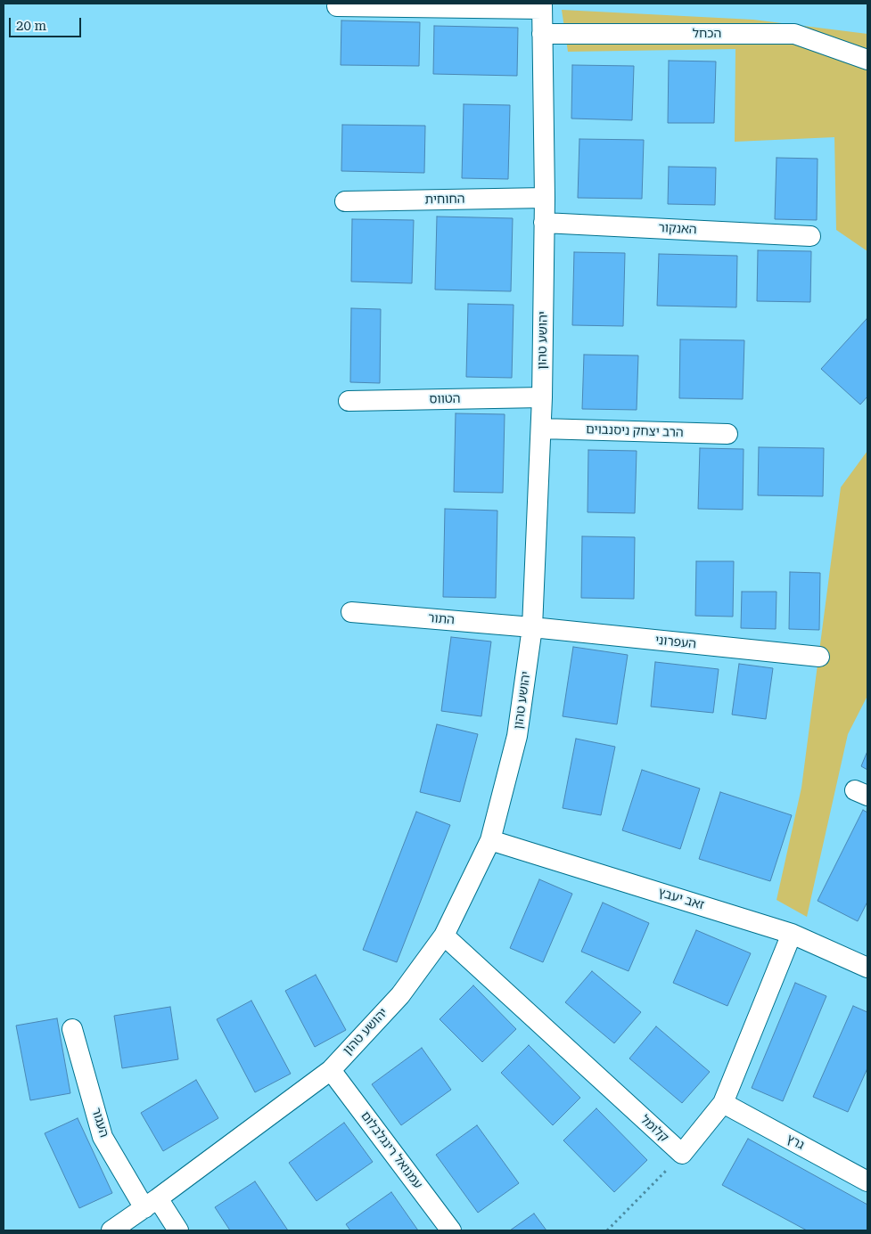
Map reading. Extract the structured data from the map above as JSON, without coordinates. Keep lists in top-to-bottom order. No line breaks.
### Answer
{"streets":{"street":["הכחל","החוחית","האנקור","יהושע טהון","הטווס","הרב יצחק ניסנבוים","התור","העפרוני","זאב יעבץ","העגור","קלומל","גרץ","עמנואל רינגלבלום"]},"crossings":[["הכחל","יהושע טהון"],["החוחית","יהושע טהון"],["האנקור","יהושע טהון"],["יהושע טהון","הטווס"],["יהושע טהון","הרב יצחק ניסנבוים"],["יהושע טהון","התור"],["יהושע טהון","העפרוני"],["יהושע טהון","זאב יעבץ"],["יהושע טהון","העגור"],["יהושע טהון","קלומל"],["יהושע טהון","עמנואל רינגלבלום"],["התור","העפרוני"]],"scale_bar":"20 m"}
